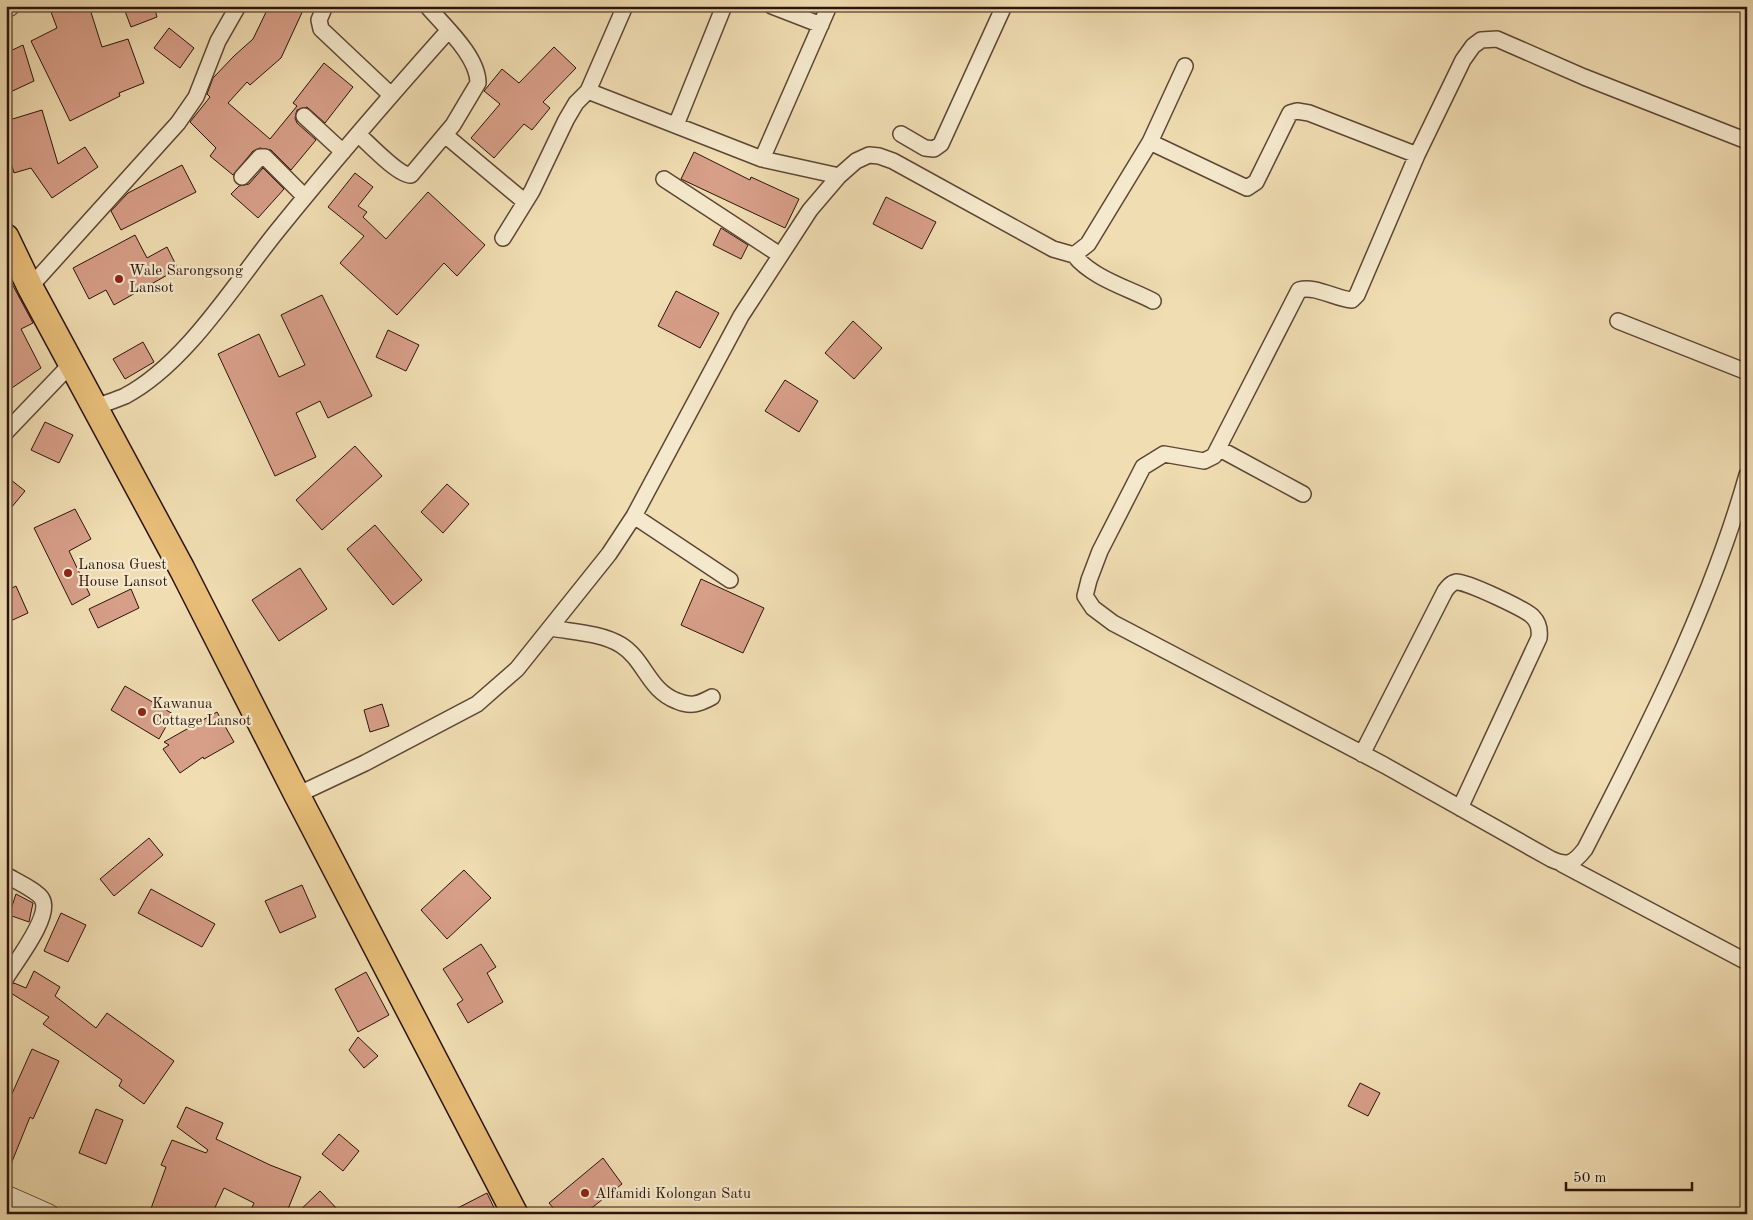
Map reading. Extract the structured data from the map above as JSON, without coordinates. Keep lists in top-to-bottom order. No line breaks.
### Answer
{"places":["Wale Sarongsong Lansot","Lanosa Guest House Lansot","Kawanua Cottage Lansot","Alfamidi Kolongan Satu"],"scale_bar":"50 m"}
